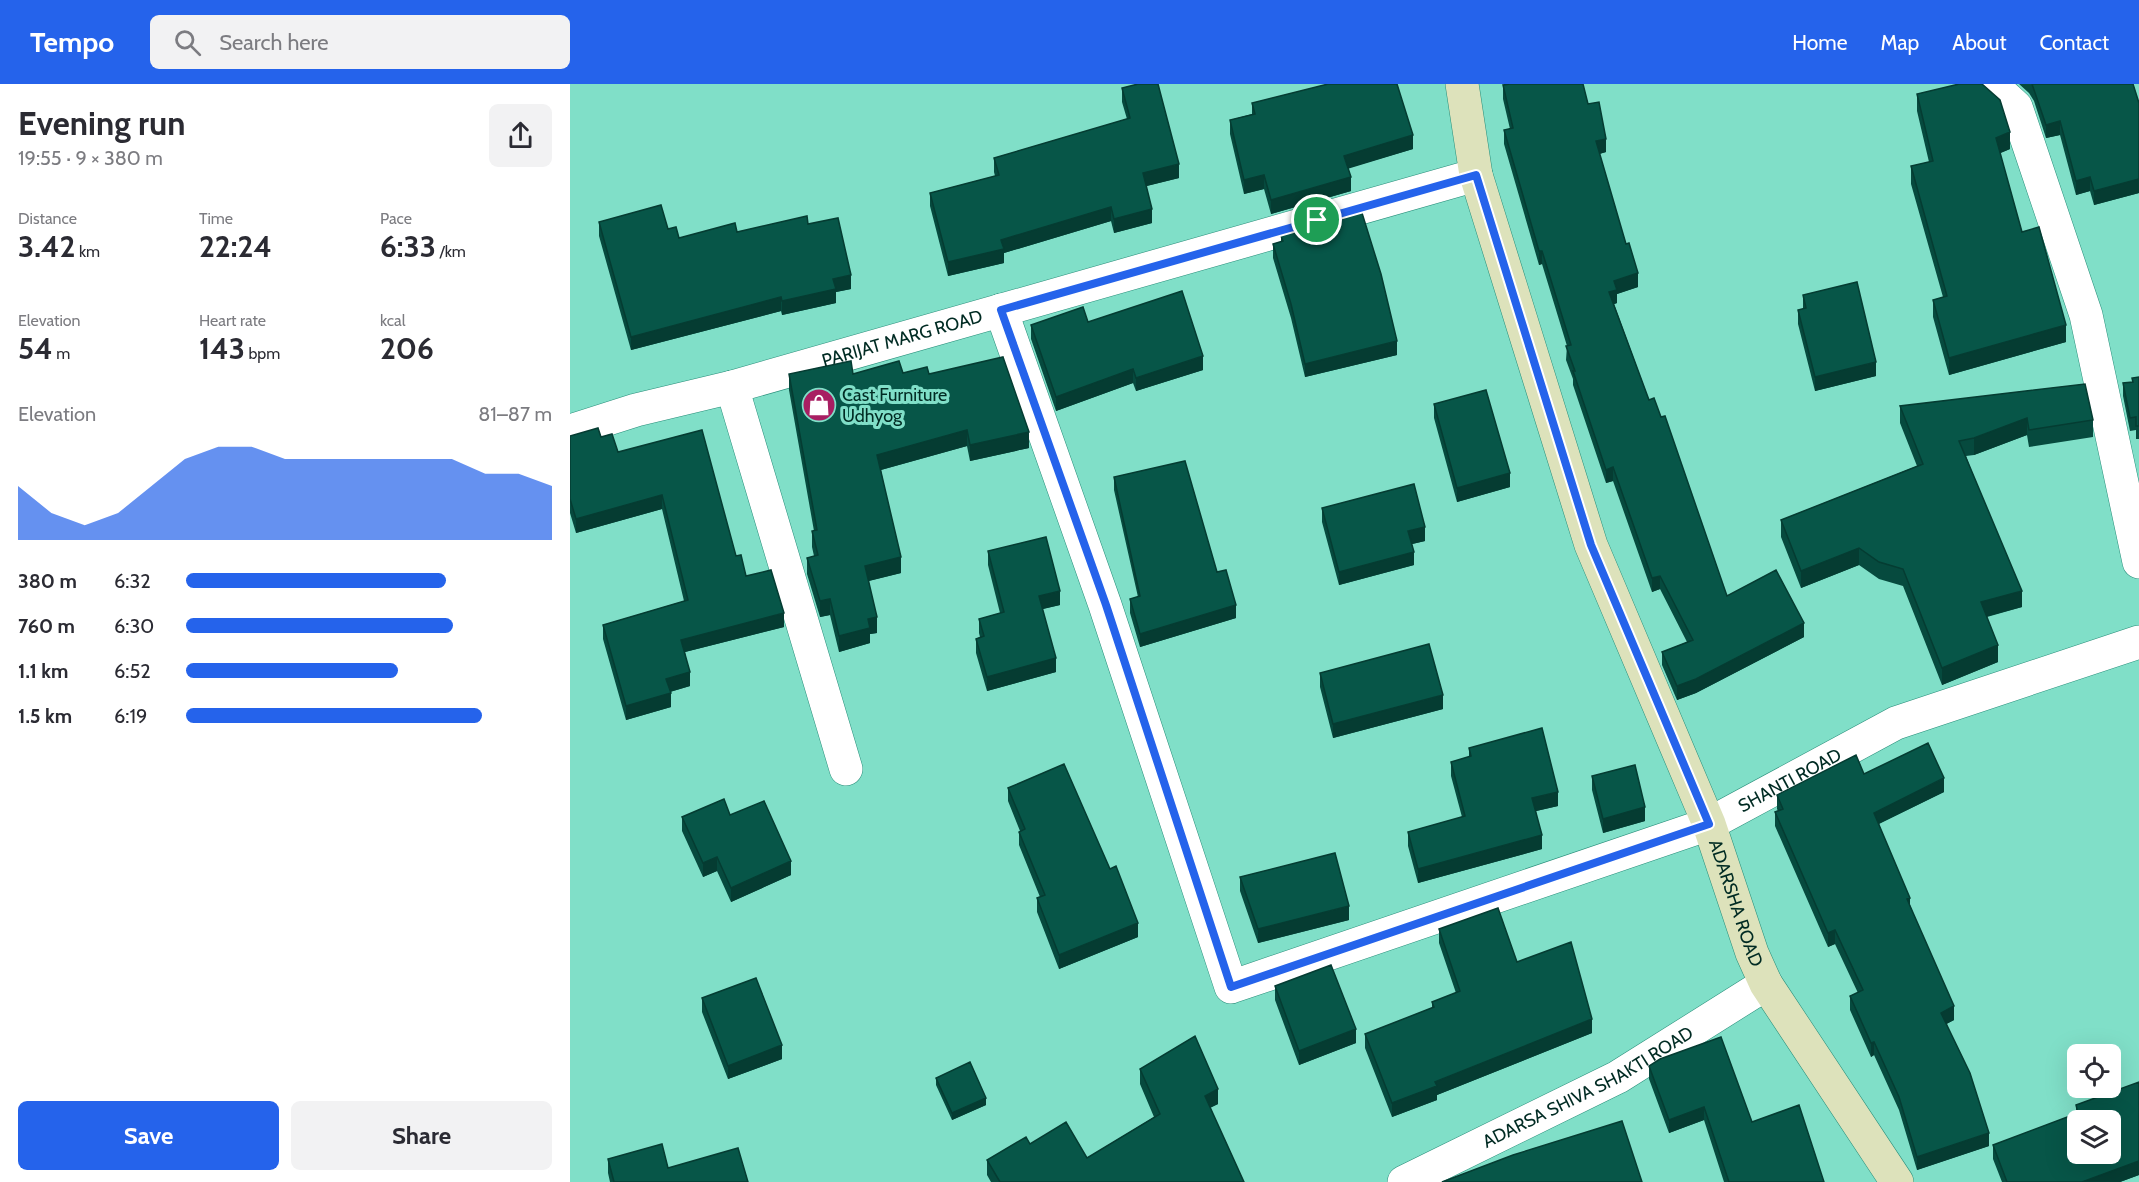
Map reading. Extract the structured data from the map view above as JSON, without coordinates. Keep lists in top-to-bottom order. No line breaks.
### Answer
{"streets":{"main road":["ADARSHA ROAD"],"street":["PARIJAT MARG ROAD","SHANTI ROAD","ADARSA SHIVA SHAKTI ROAD"]},"crossings":[["PARIJAT MARG ROAD","SHANTI ROAD"],["PARIJAT MARG ROAD","ADARSHA ROAD"],["SHANTI ROAD","ADARSHA ROAD"],["ADARSHA ROAD","ADARSA SHIVA SHAKTI ROAD"]],"places":{"shop":["Cast Furniture Udhyog"]},"page":{"header":"Tempo","search":"Search here","nav":["Home","Map","About","Contact"],"heading":["Evening run","19:55 · 9 × 380 m"],"stats":[["Distance","3.42 km"],["Time","22:24"],["Pace","6:33 /km"],["Elevation","54 m"],["Heart rate","143 bpm"],["kcal","206"]],"chart":["Elevation","81–87 m"],"list":[{"name":"380 m","note":"6:32"},{"name":"760 m","note":"6:30"},{"name":"1.1 km","note":"6:52"},{"name":"1.5 km","note":"6:19"}],"buttons":["Save","Share"]}}
